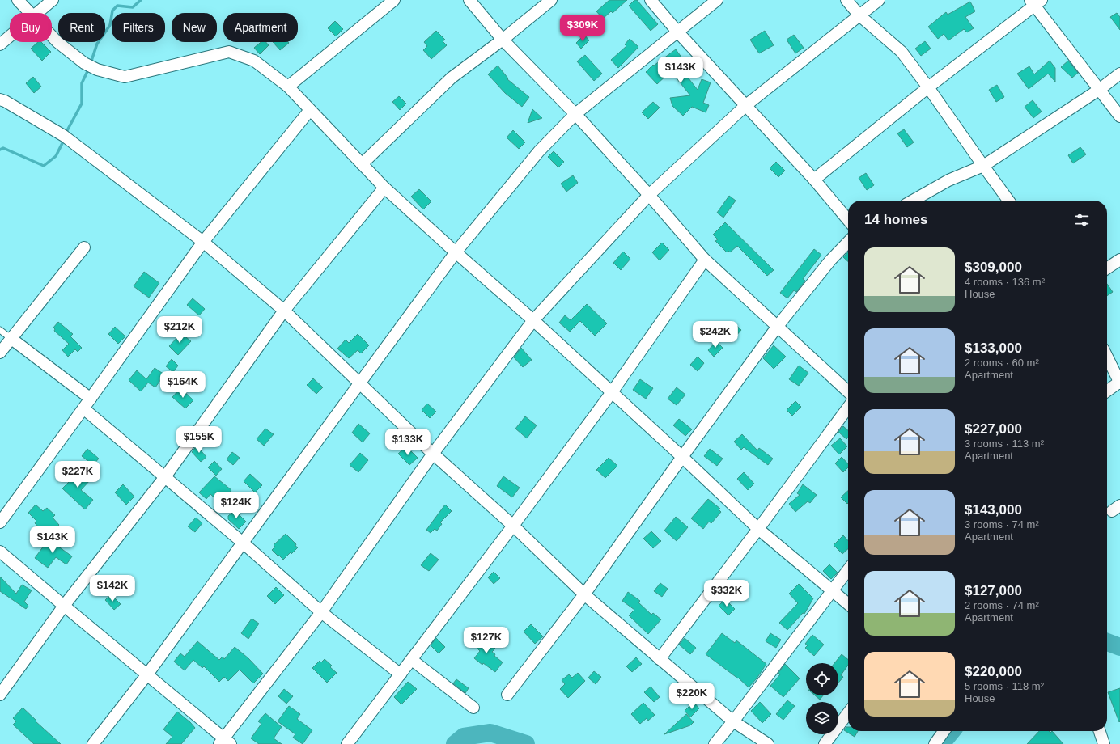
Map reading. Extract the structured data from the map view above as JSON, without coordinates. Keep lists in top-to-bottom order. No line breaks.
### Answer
{"page":{"chip":["Buy","Rent","Filters","New","Apartment"],"price":["$309K","$143K","$212K","$242K","$164K","$155K","$133K","$227K","$124K","$143K","$142K","$332K","$127K","$220K"],"heading":"14 homes","list":[{"name":"$309,000","note":"4 rooms · 136 m² · House"},{"name":"$133,000","note":"2 rooms · 60 m² · Apartment"},{"name":"$227,000","note":"3 rooms · 113 m² · Apartment"},{"name":"$143,000","note":"3 rooms · 74 m² · Apartment"},{"name":"$127,000","note":"2 rooms · 74 m² · Apartment"},{"name":"$220,000","note":"5 rooms · 118 m² · House"}]}}
